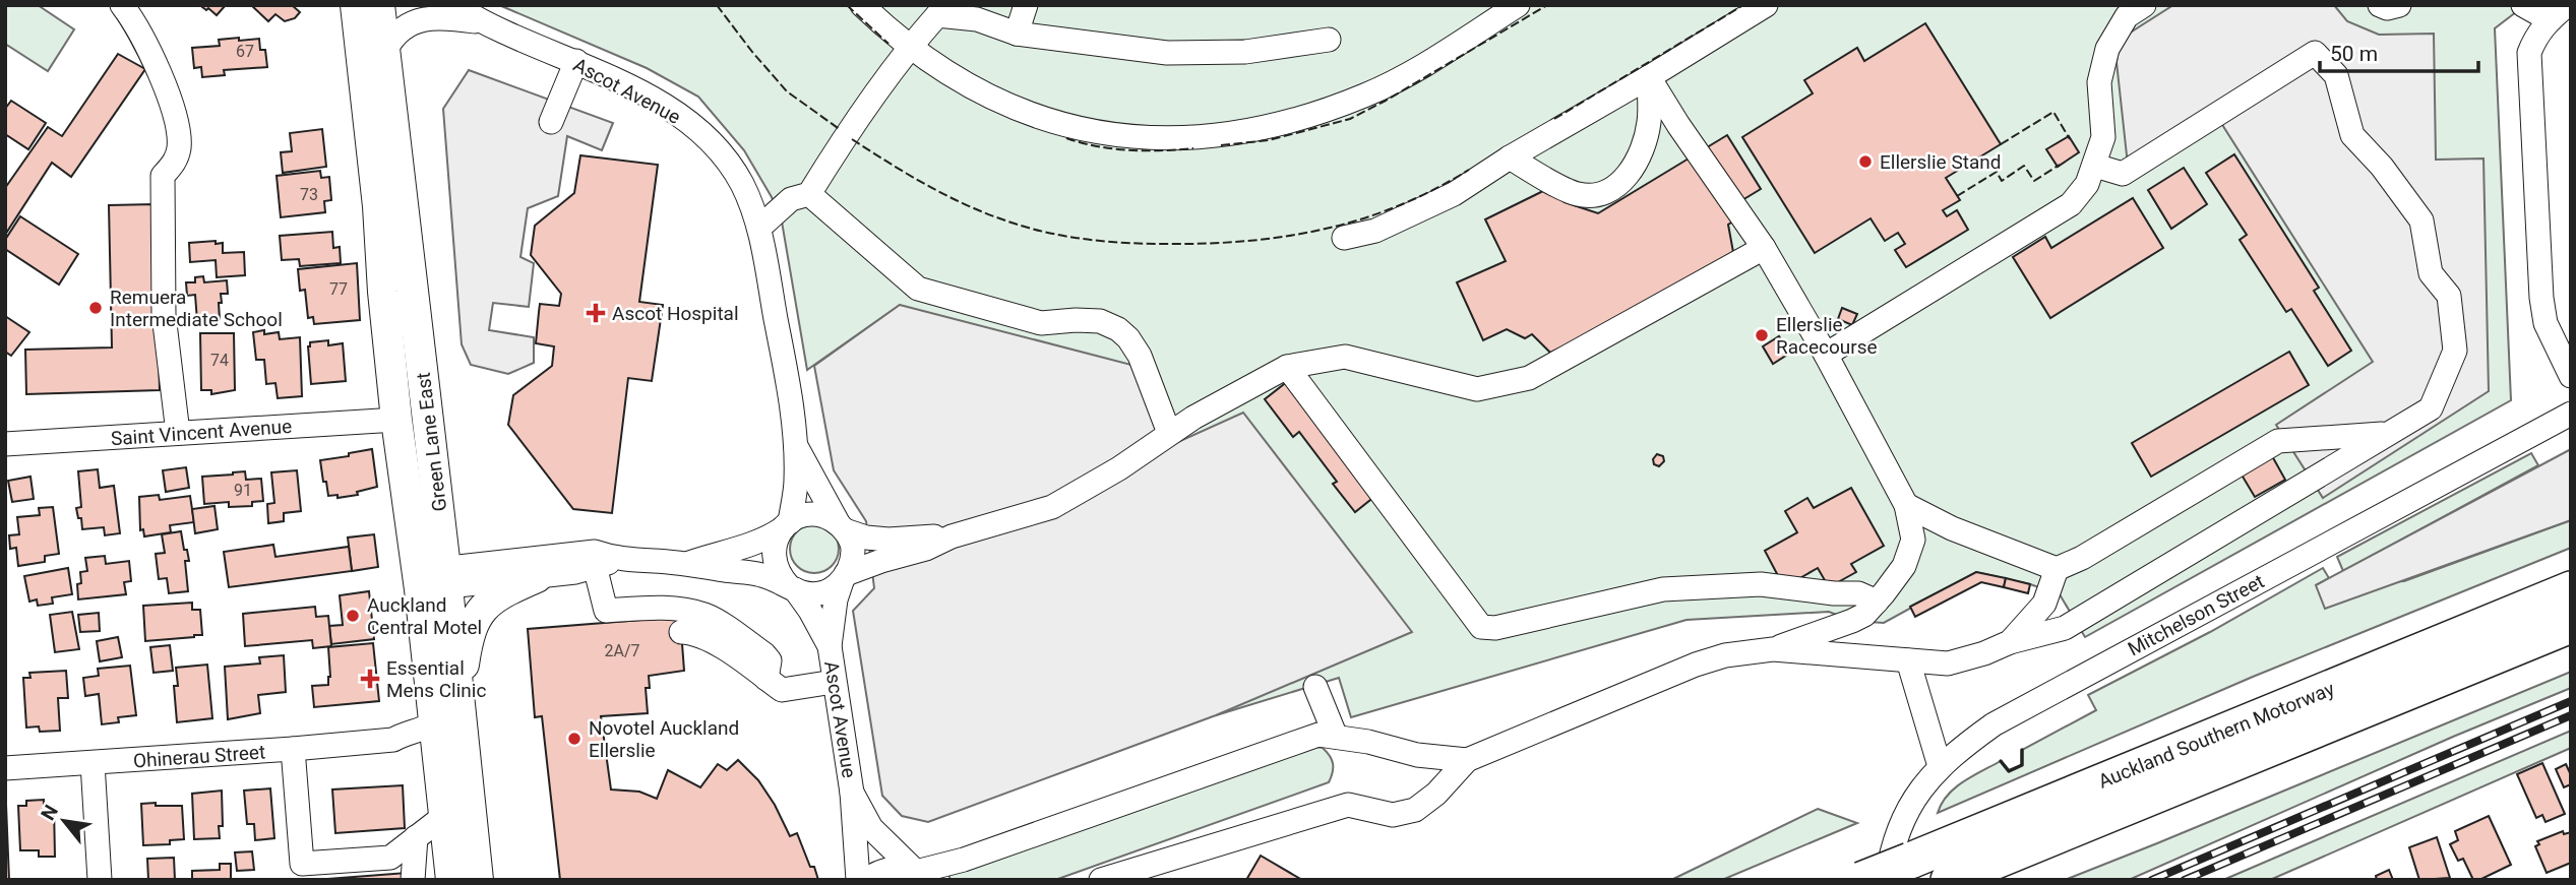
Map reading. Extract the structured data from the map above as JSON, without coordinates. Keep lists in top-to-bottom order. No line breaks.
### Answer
{"streets":{"highway":["Auckland Southern Motorway"],"main road":["Green Lane East"],"street":["Ascot Avenue","Saint Vincent Avenue","Mitchelson Street","Ohinerau Street"]},"crossings":[["Ascot Avenue","Green Lane East"],["Saint Vincent Avenue","Green Lane East"],["Green Lane East","Ohinerau Street"],["Mitchelson Street","Auckland Southern Motorway"]],"places":{"other":["Ellerslie Stand","Remuera Intermediate School","Ellerslie Racecourse","Auckland Central Motel","Novotel Auckland Ellerslie"],"health":["Ascot Hospital","Essential Mens Clinic"]},"house_numbers":["67","73","77","74","91","2A/7"],"scale_bar":"50 m","north":"top left"}
